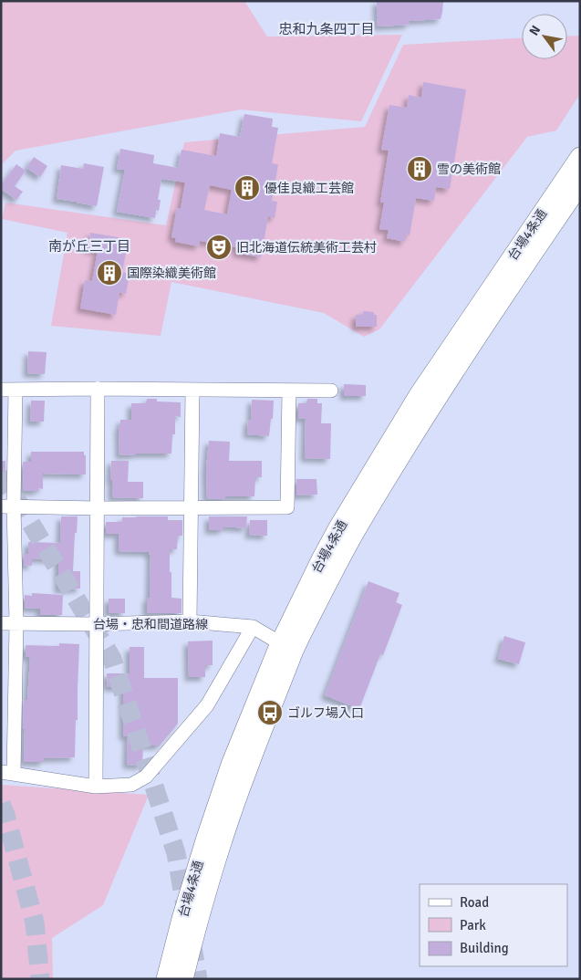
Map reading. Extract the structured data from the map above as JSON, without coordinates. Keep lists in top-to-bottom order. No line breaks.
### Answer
{"streets":{"highway":["台場4条通"],"street":["台場・忠和間道路線"]},"crossings":[["台場4条通","台場・忠和間道路線"]],"districts":["忠和九条四丁目","南が丘三丁目"],"places":{"building":["雪の美術館","優佳良織工芸館","国際染織美術館"],"theatre":["旧北海道伝統美術工芸村"],"bus stop":["ゴルフ場入口"]},"legend":["Road","Park","Building"],"north":"top left"}
